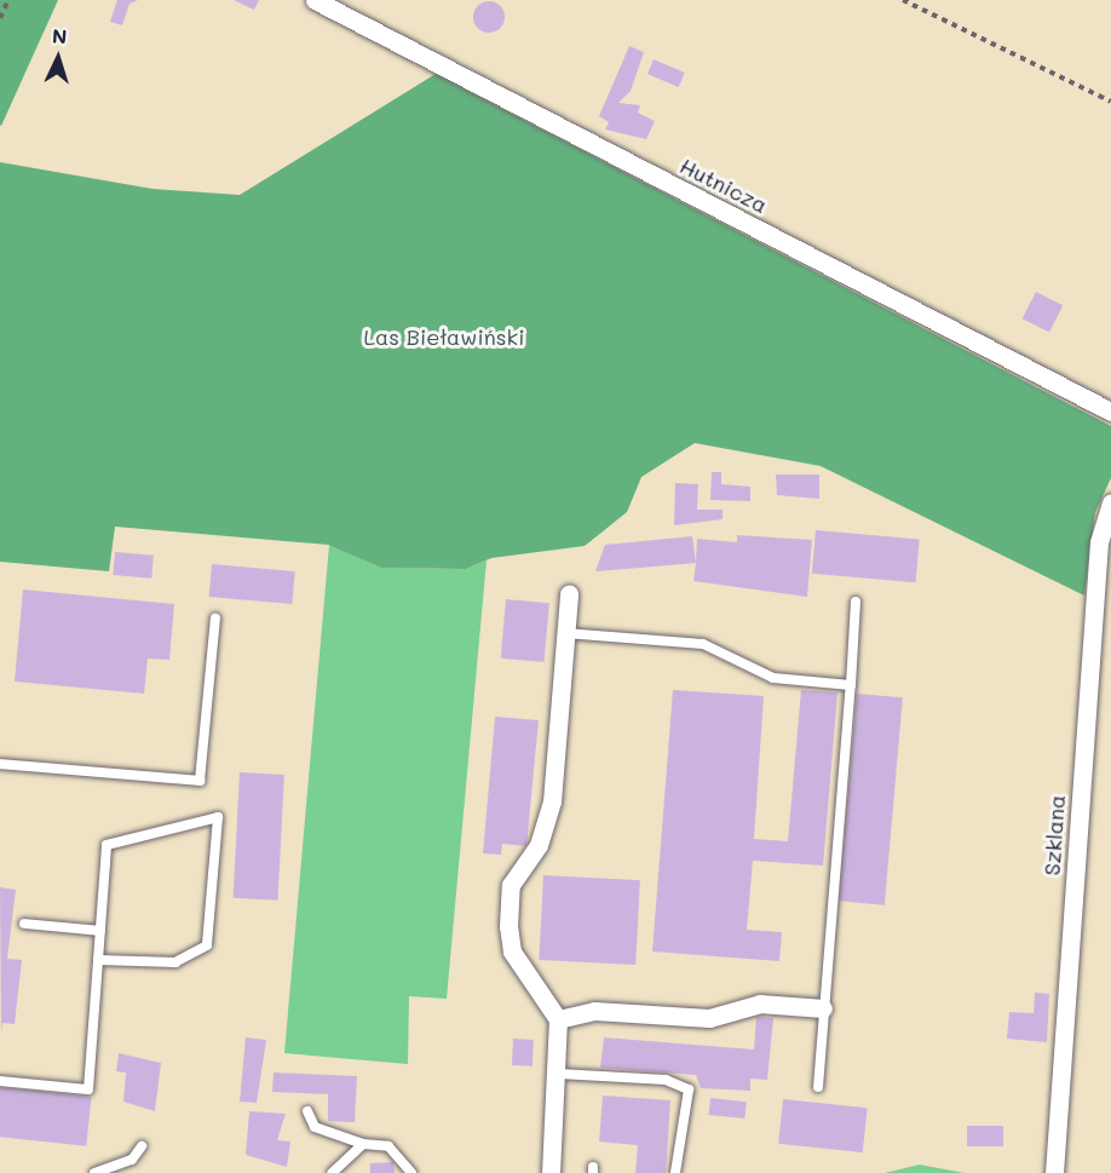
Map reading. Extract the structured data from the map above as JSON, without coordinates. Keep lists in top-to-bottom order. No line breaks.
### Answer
{"streets":{"street":["Hutnicza","Szklana"]},"parks":["Las Bieławiński"],"north":"top"}
